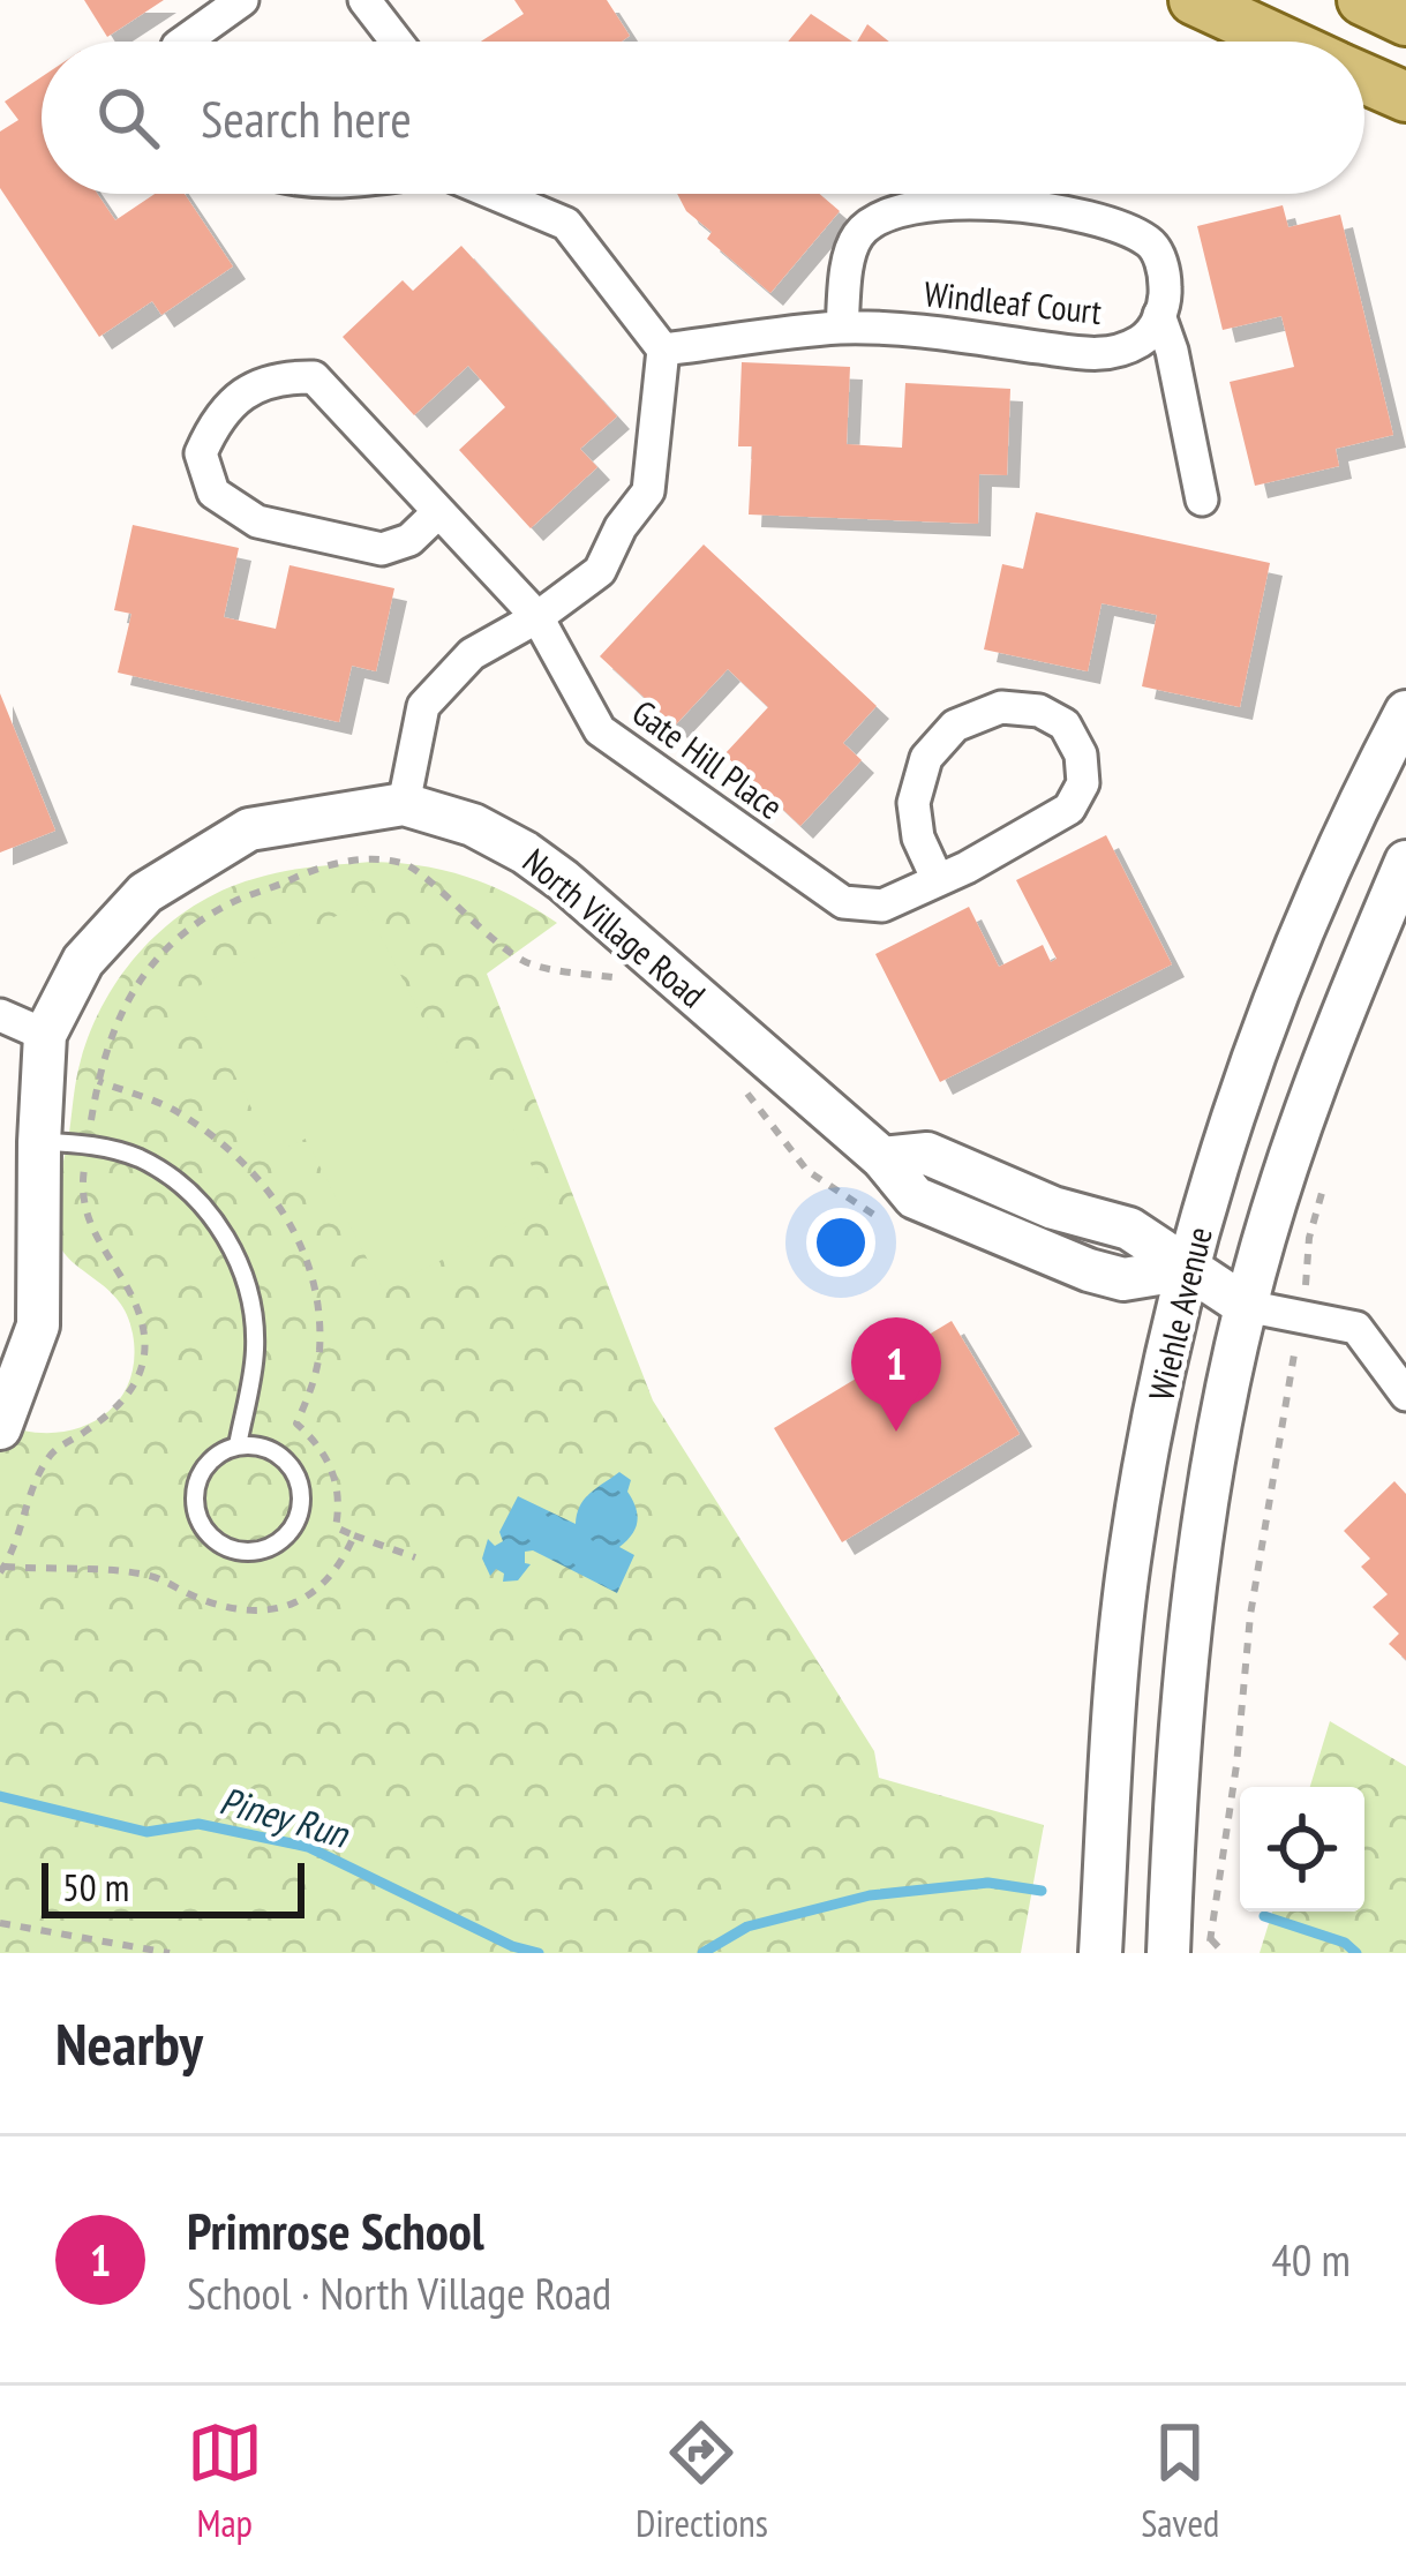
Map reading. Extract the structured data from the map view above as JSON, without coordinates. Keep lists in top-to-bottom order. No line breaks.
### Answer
{"streets":{"main road":["North Village Road","Wiehle Avenue"],"street":["Windleaf Court","Gate Hill Place"]},"crossings":[["North Village Road","Wiehle Avenue"]],"water":["Piney Run"],"scale_bar":"50 m","page":{"search":"Search here","pins":"1","scale":"50 m","heading":"Nearby","list":[{"mark":"1","name":"Primrose School","note":"School · North Village Road","value":"40 m"}],"nav":["Map","Directions","Saved"]}}
